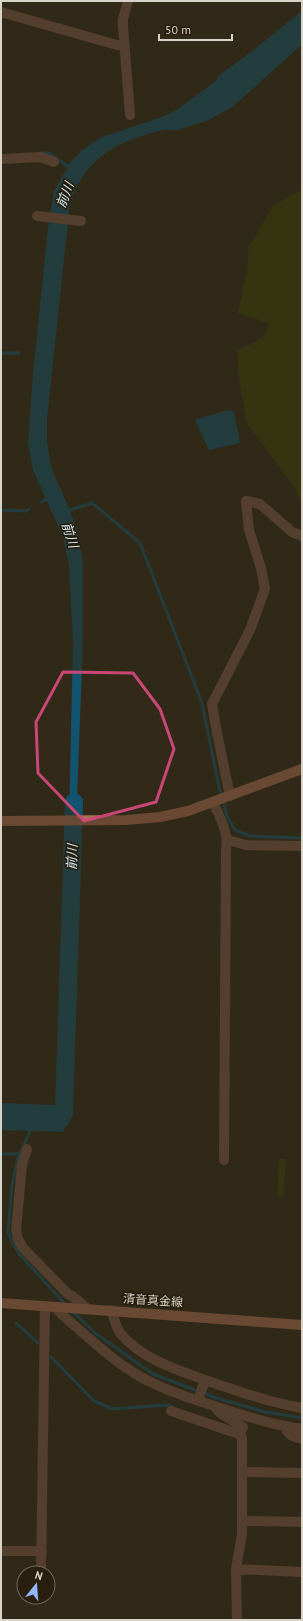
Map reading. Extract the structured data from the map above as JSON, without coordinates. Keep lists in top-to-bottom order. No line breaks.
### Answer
{"streets":{"street":["清音真金線"]},"water":["前川"],"scale_bar":"50 m","north":"top"}
